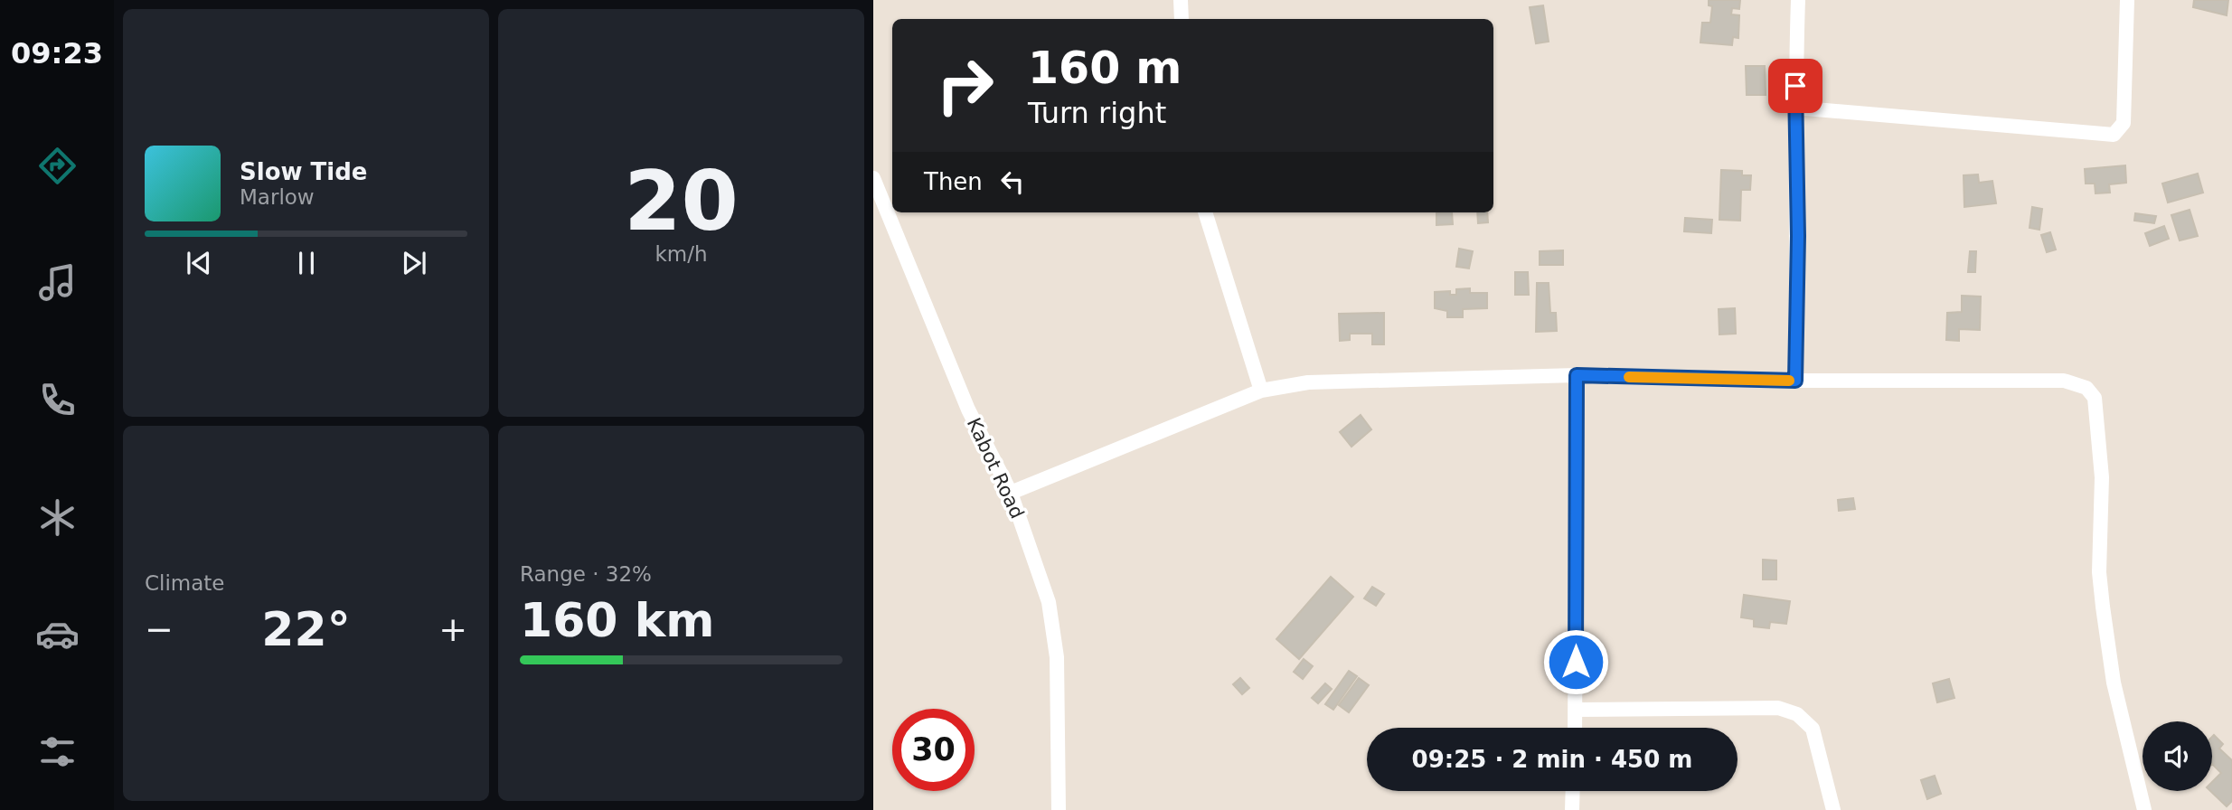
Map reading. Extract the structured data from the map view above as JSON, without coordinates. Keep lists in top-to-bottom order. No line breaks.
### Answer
{"streets":{"street":["Kabot Road"]},"page":{"tabs":"09:23","tile":[["20","km/h"],"Climate",["Range · 32%","160 km"]],"turn":["160 m","Turn right"],"song":["Slow Tide","Marlow"],"then":"Then","heat":["−","22°","+"],"limit":"30","trip":"09:25 · 2 min · 450 m"}}
